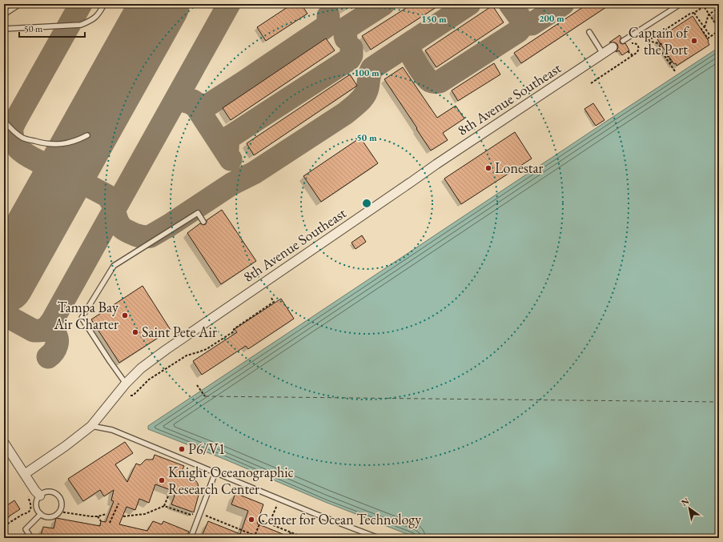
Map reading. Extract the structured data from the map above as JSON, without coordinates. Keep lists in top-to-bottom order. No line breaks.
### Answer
{"streets":{"street":["8th Avenue Southeast"]},"places":["Captain of the Port","Lonestar","Tampa Bay Air Charter","Saint Pete Air","P6/V1","Knight Oceanographic Research Center","Center for Ocean Technology"],"scale_bar":"50 m","north":"top left","rings":["200 m","150 m","100 m","50 m"]}
